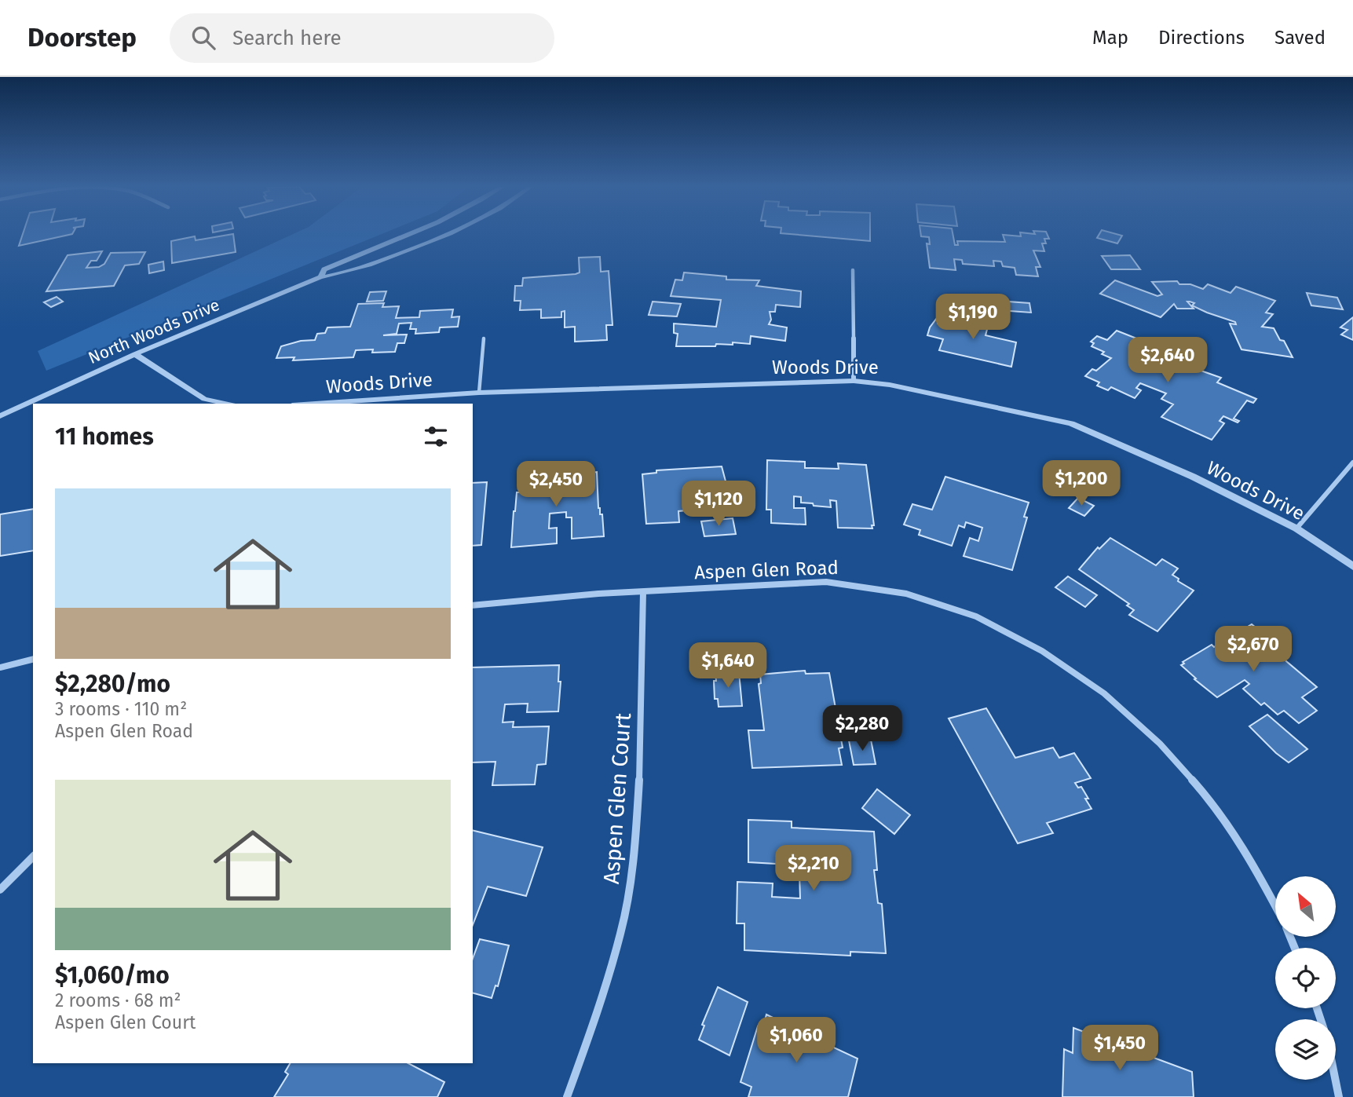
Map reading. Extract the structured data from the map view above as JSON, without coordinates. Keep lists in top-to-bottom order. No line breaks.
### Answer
{"streets":{"street":["North Woods Drive","Woods Drive","Aspen Glen Road","Aspen Glen Court"]},"crossings":[["Aspen Glen Road","Aspen Glen Court"]],"north":"top left","page":{"header":"Doorstep","search":"Search here","nav":["Map","Directions","Saved"],"price":["$1,190","$2,640","$1,200","$2,450","$1,120","$2,670","$1,640","$2,280","$2,210","$1,060","$1,450"],"heading":"11 homes","list":[{"name":"$2,280/mo","note":"3 rooms · 110 m² · Aspen Glen Road"},{"name":"$1,060/mo","note":"2 rooms · 68 m² · Aspen Glen Court"}]}}
